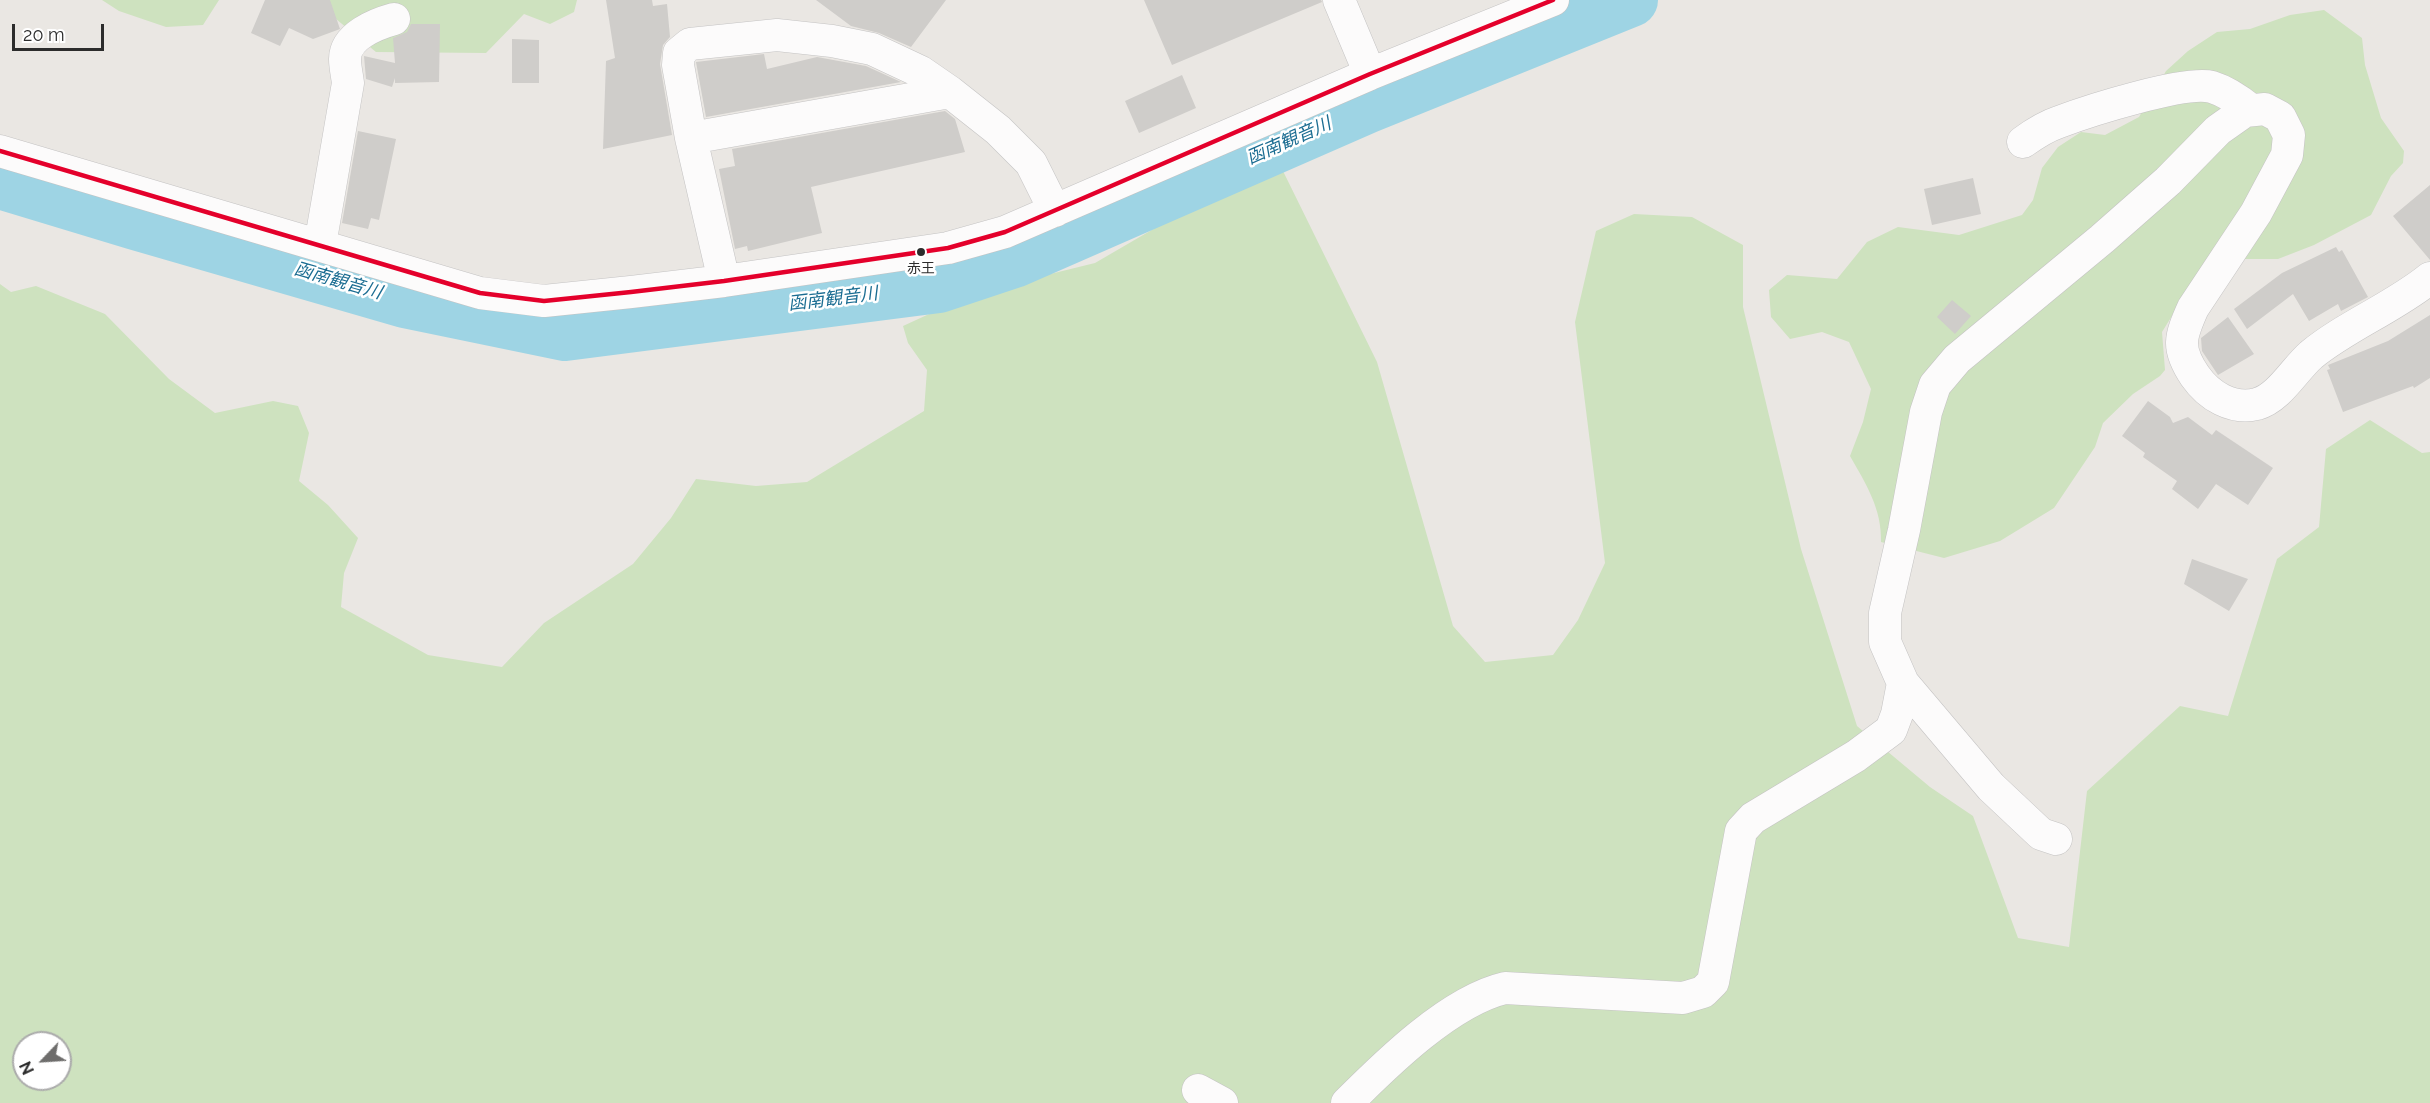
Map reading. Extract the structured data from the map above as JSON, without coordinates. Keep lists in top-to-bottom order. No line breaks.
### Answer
{"water":["函南観音川"],"places":["赤王"],"scale_bar":"20 m","north":"bottom left"}
